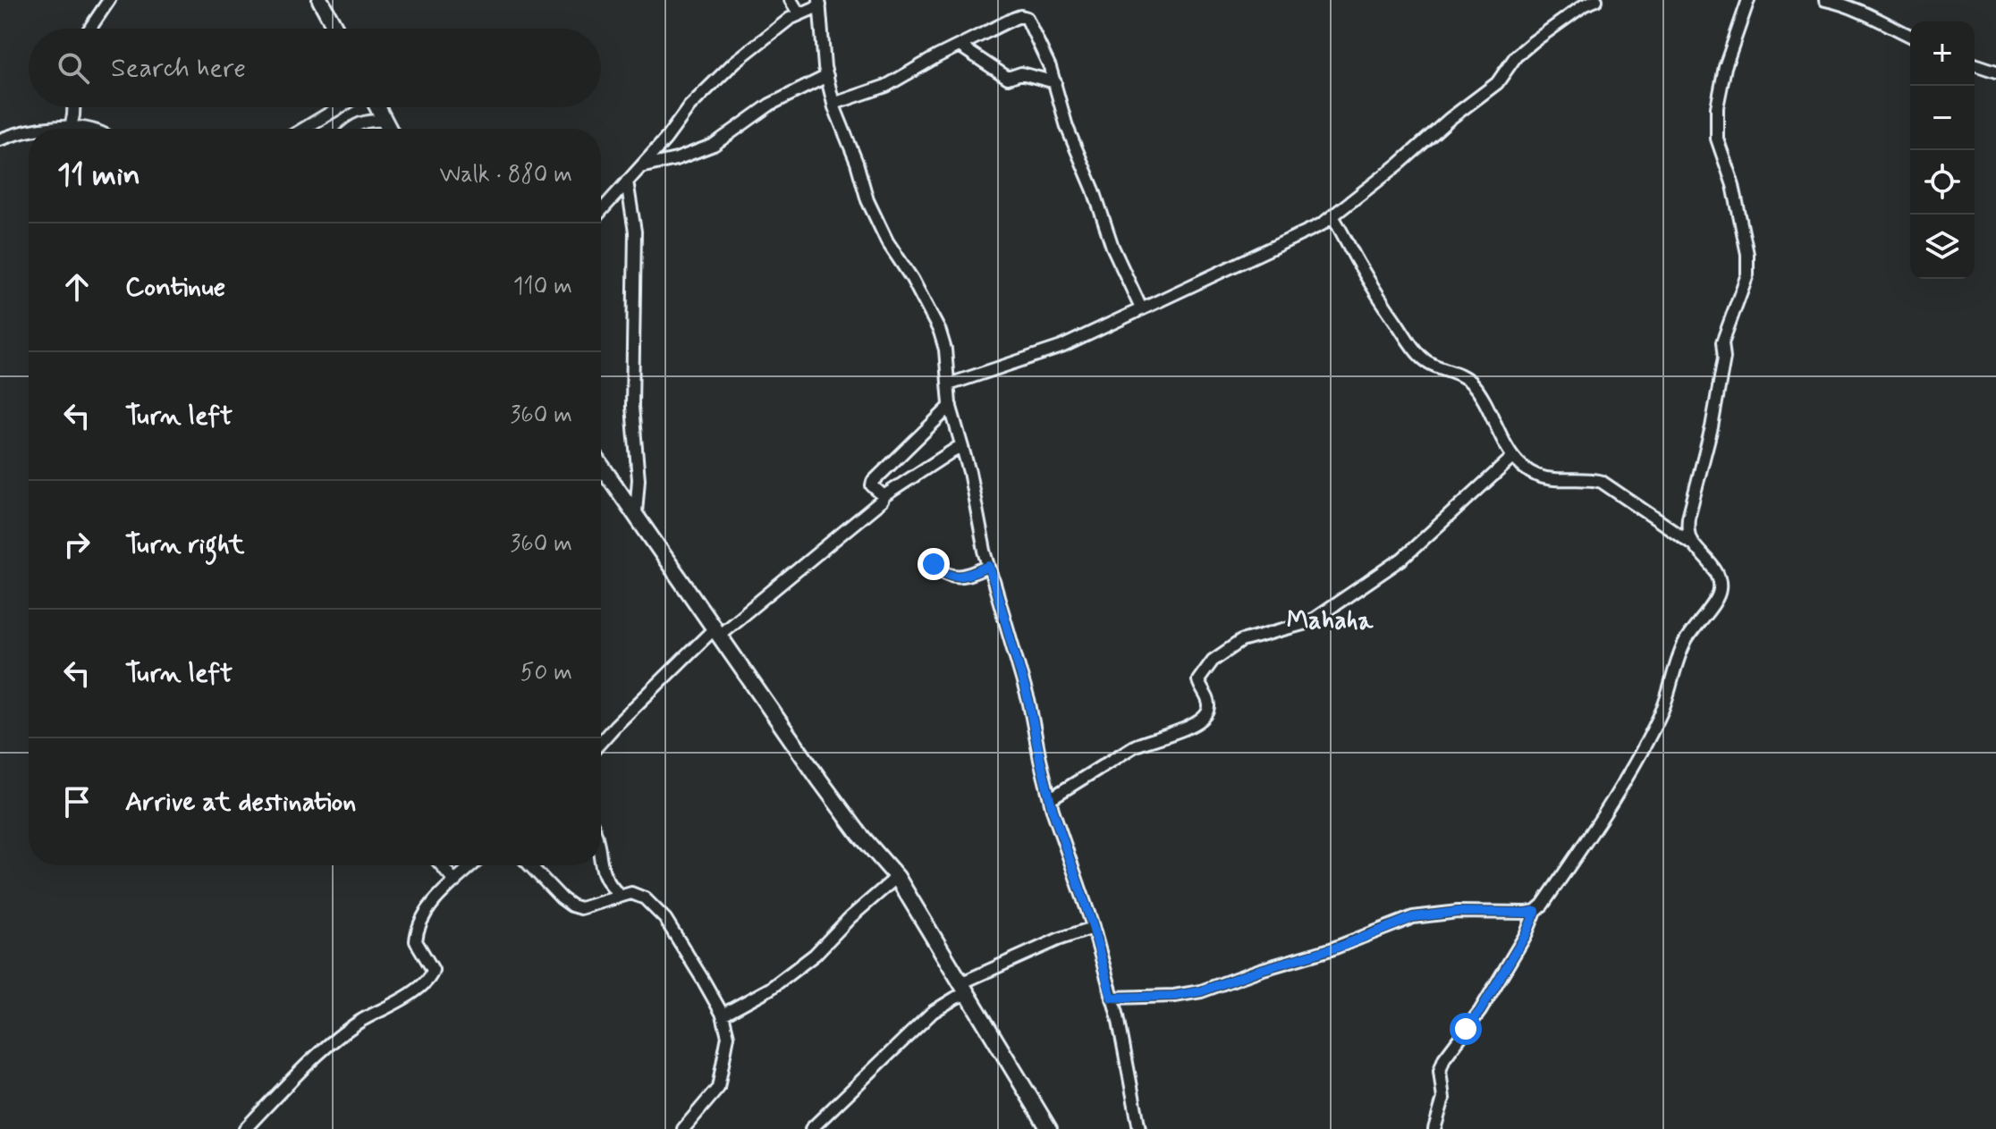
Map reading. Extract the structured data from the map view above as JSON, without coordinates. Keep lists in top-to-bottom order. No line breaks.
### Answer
{"districts":["Mahaha"],"page":{"map_buttons":["+","−"],"search":"Search here","heading":["11 min","Walk · 880 m"],"list":[["Continue","110 m"],["Turn left","360 m"],["Turn right","360 m"],["Turn left","50 m"],"Arrive at destination"]}}
